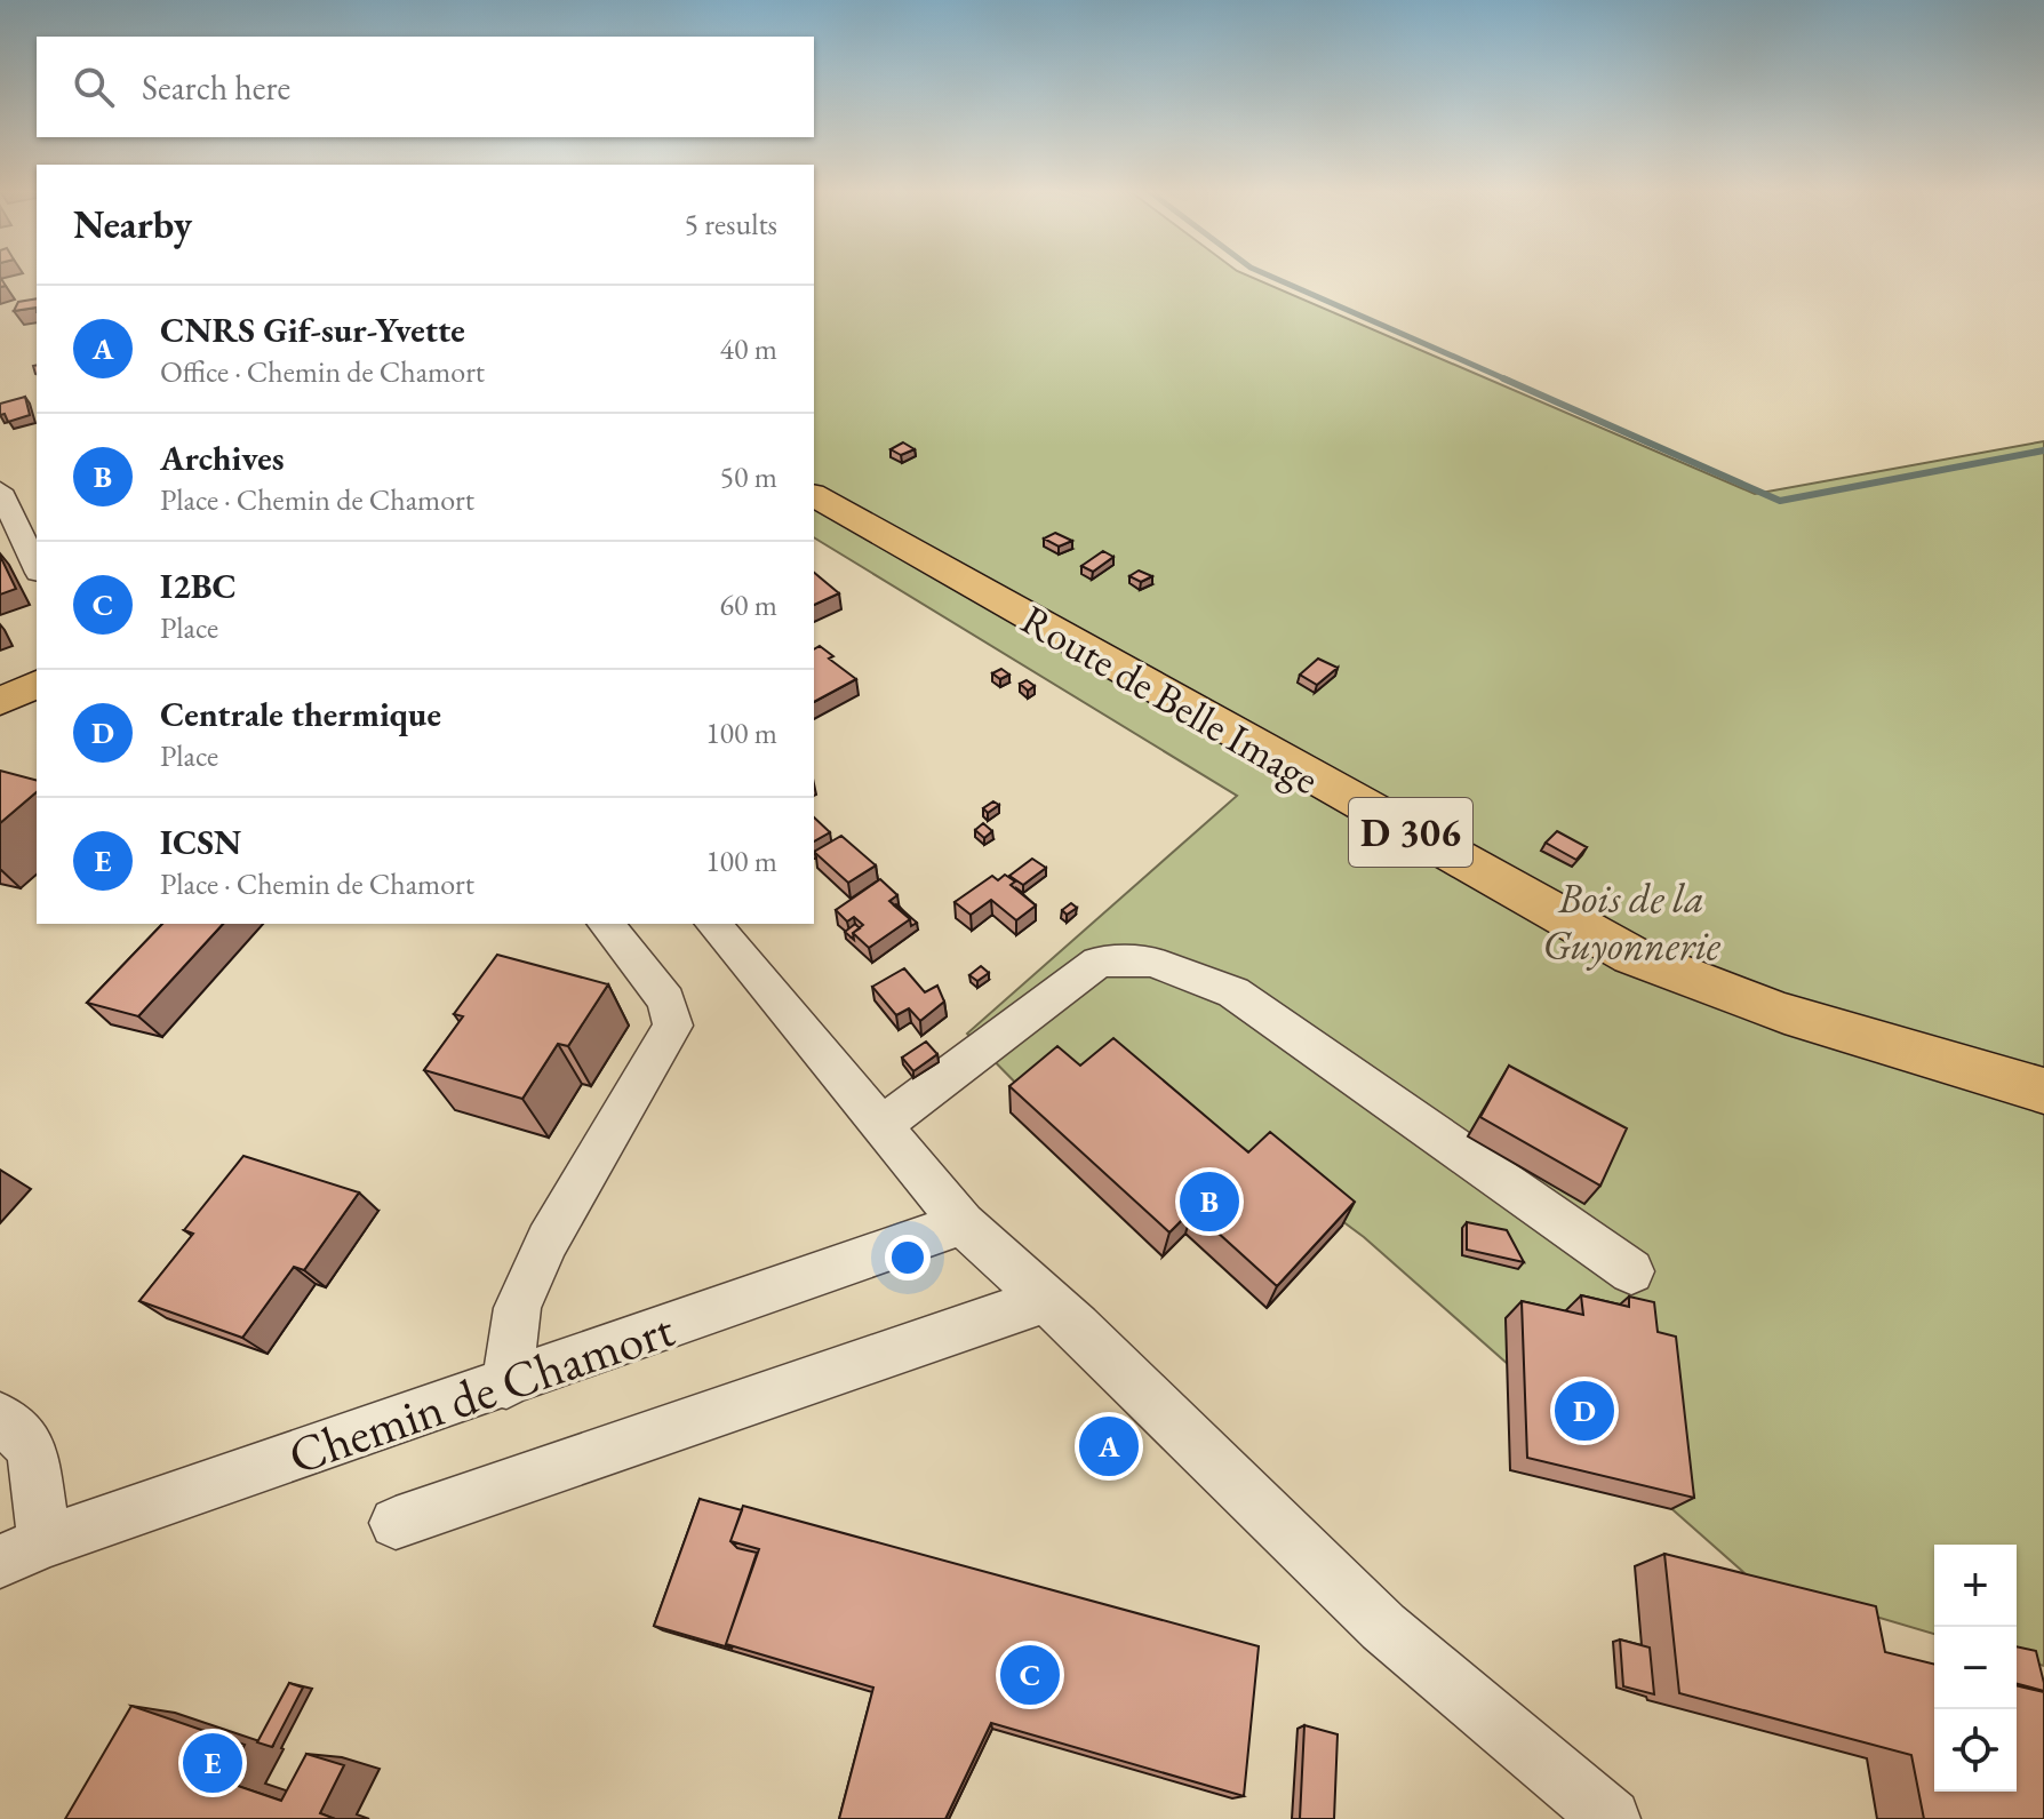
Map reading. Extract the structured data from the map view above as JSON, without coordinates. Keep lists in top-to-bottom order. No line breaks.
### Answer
{"streets":{"main road":["Route de Belle Image","D 306"],"street":["Chemin de Chamort"]},"parks":["Bois de la Guyonnerie"],"page":{"search":"Search here","heading":["Nearby","5 results"],"list":[{"mark":"A","name":"CNRS Gif-sur-Yvette","note":"Office · Chemin de Chamort","value":"40 m"},{"mark":"B","name":"Archives","note":"Place · Chemin de Chamort","value":"50 m"},{"mark":"C","name":"I2BC","note":"Place","value":"60 m"},{"mark":"D","name":"Centrale thermique","note":"Place","value":"100 m"},{"mark":"E","name":"ICSN","note":"Place · Chemin de Chamort","value":"100 m"}],"pins":["B","D","A","C","E"],"map_buttons":["+","−"]}}
